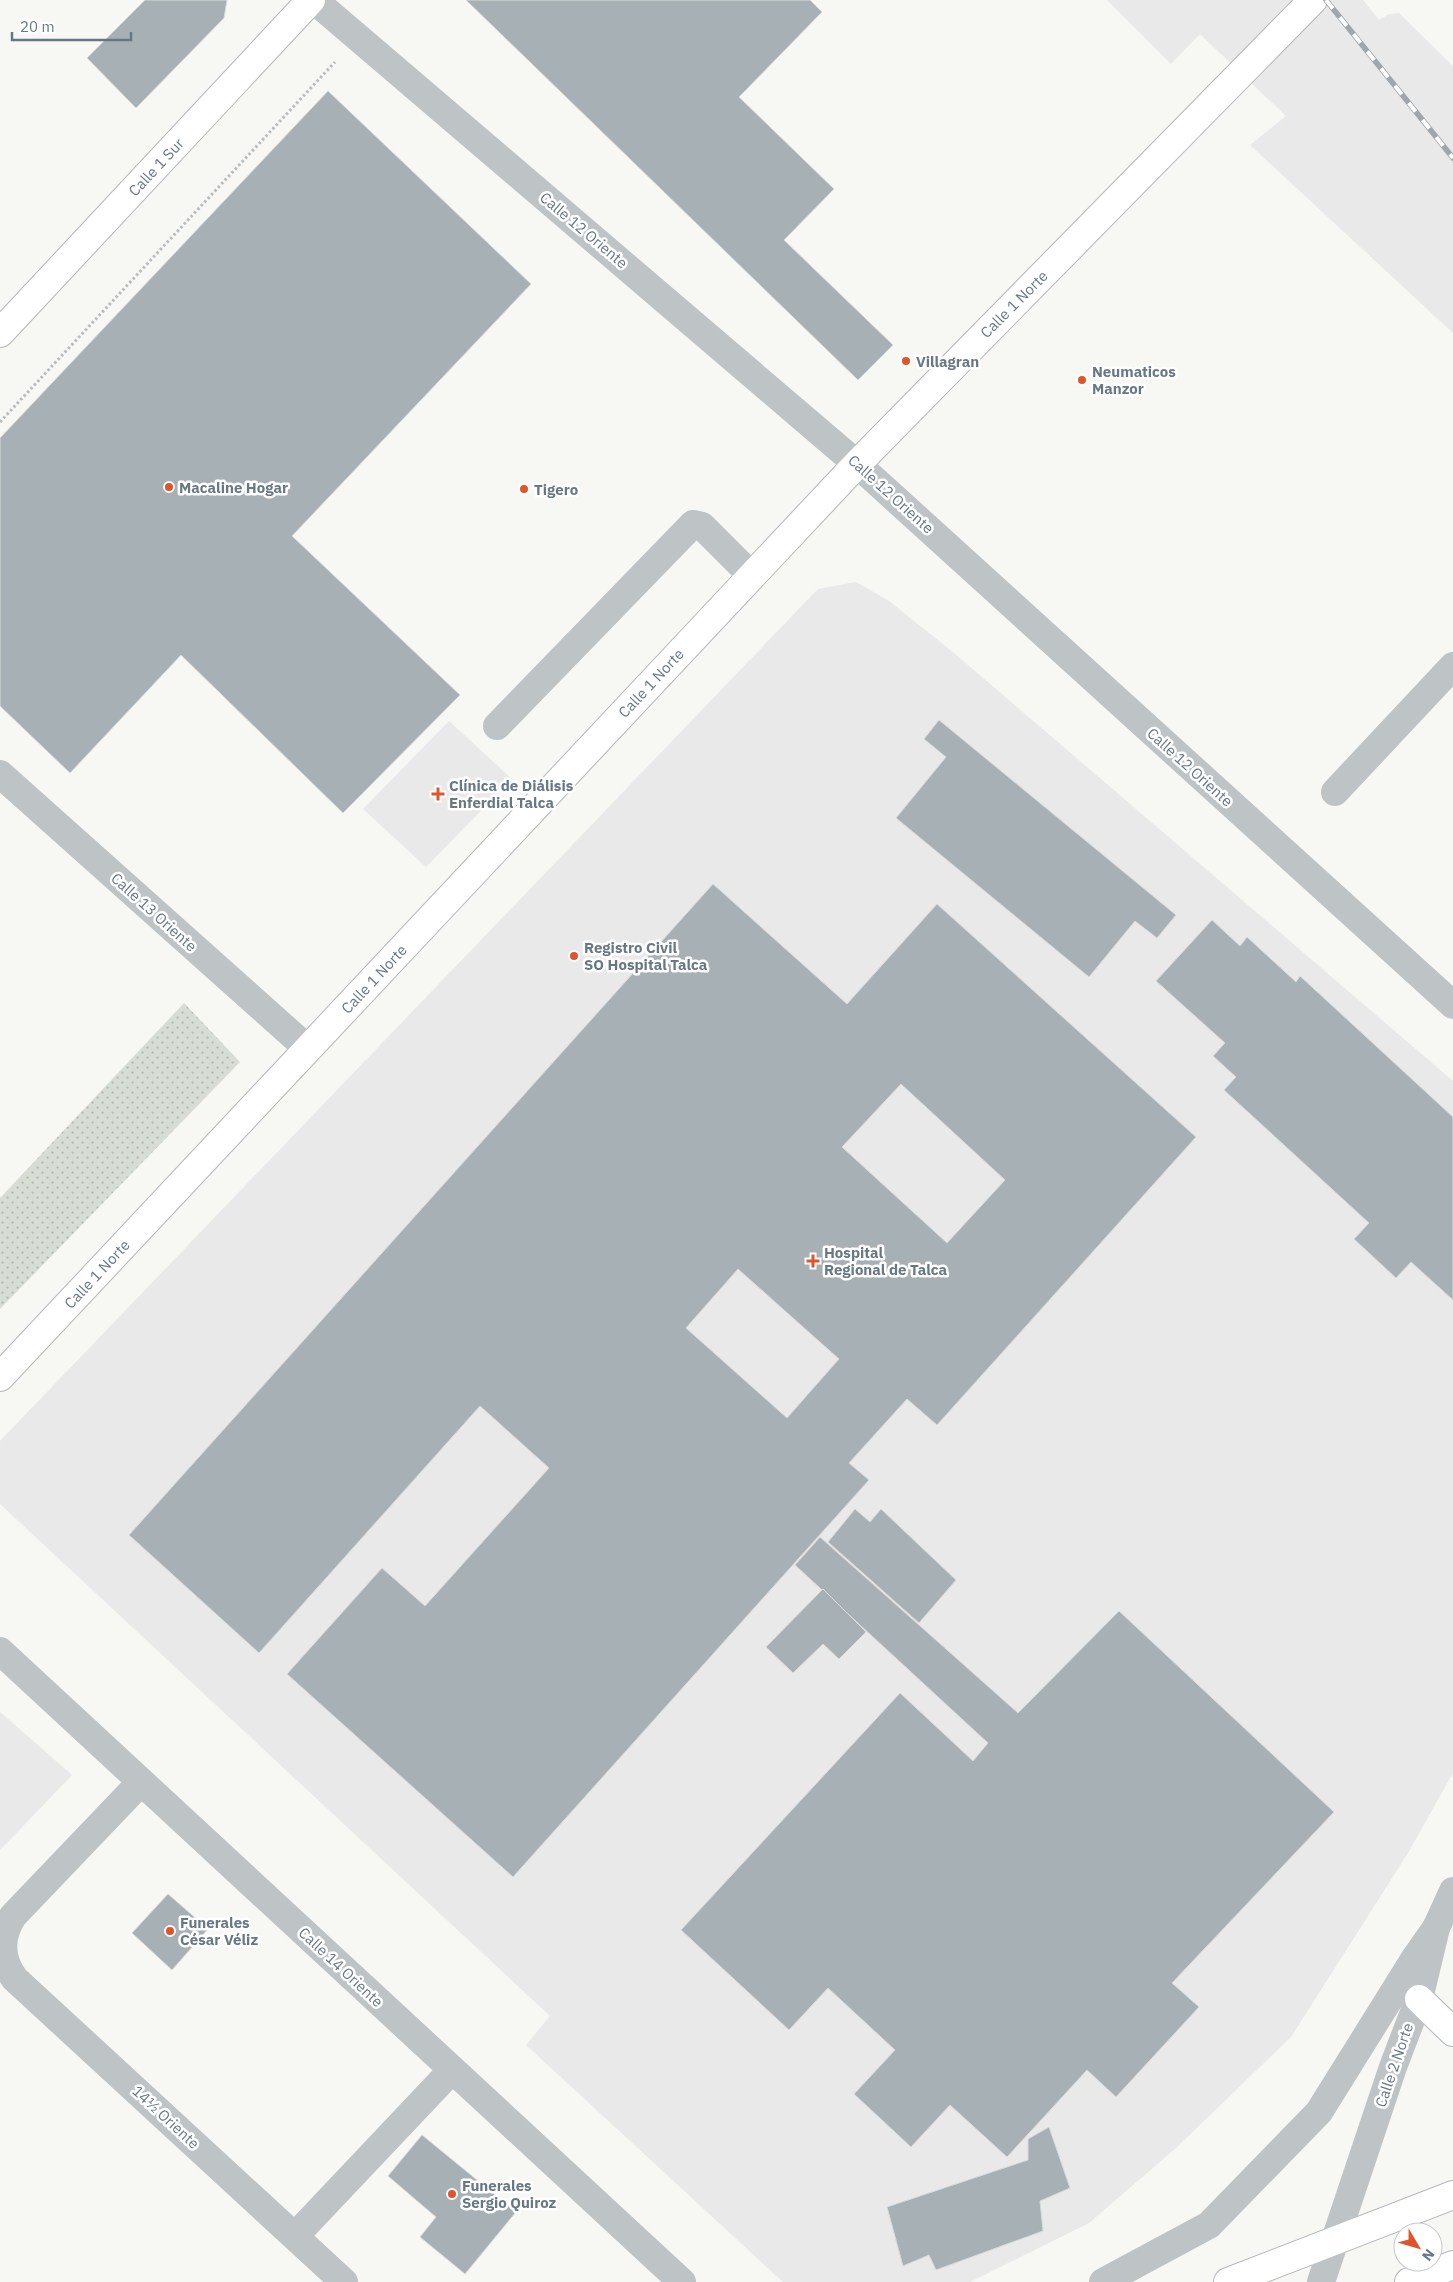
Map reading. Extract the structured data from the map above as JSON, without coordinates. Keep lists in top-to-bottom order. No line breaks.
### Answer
{"streets":{"main road":["Calle 1 Sur","Calle 1 Norte"],"street":["Calle 12 Oriente","Calle 13 Oriente","Calle 14 Oriente","Calle 2 Norte","14½ Oriente"]},"crossings":[["Calle 1 Sur","Calle 12 Oriente"],["Calle 12 Oriente","Calle 1 Norte"],["Calle 1 Norte","Calle 13 Oriente"]],"places":{"other":["Villagran","Neumaticos Manzor","Macaline Hogar","Tigero","Registro Civil SO Hospital Talca","Funerales César Véliz","Funerales Sergio Quiroz"],"health":["Clínica de Diálisis Enferdial Talca","Hospital Regional de Talca"]},"scale_bar":"20 m","north":"bottom right"}
